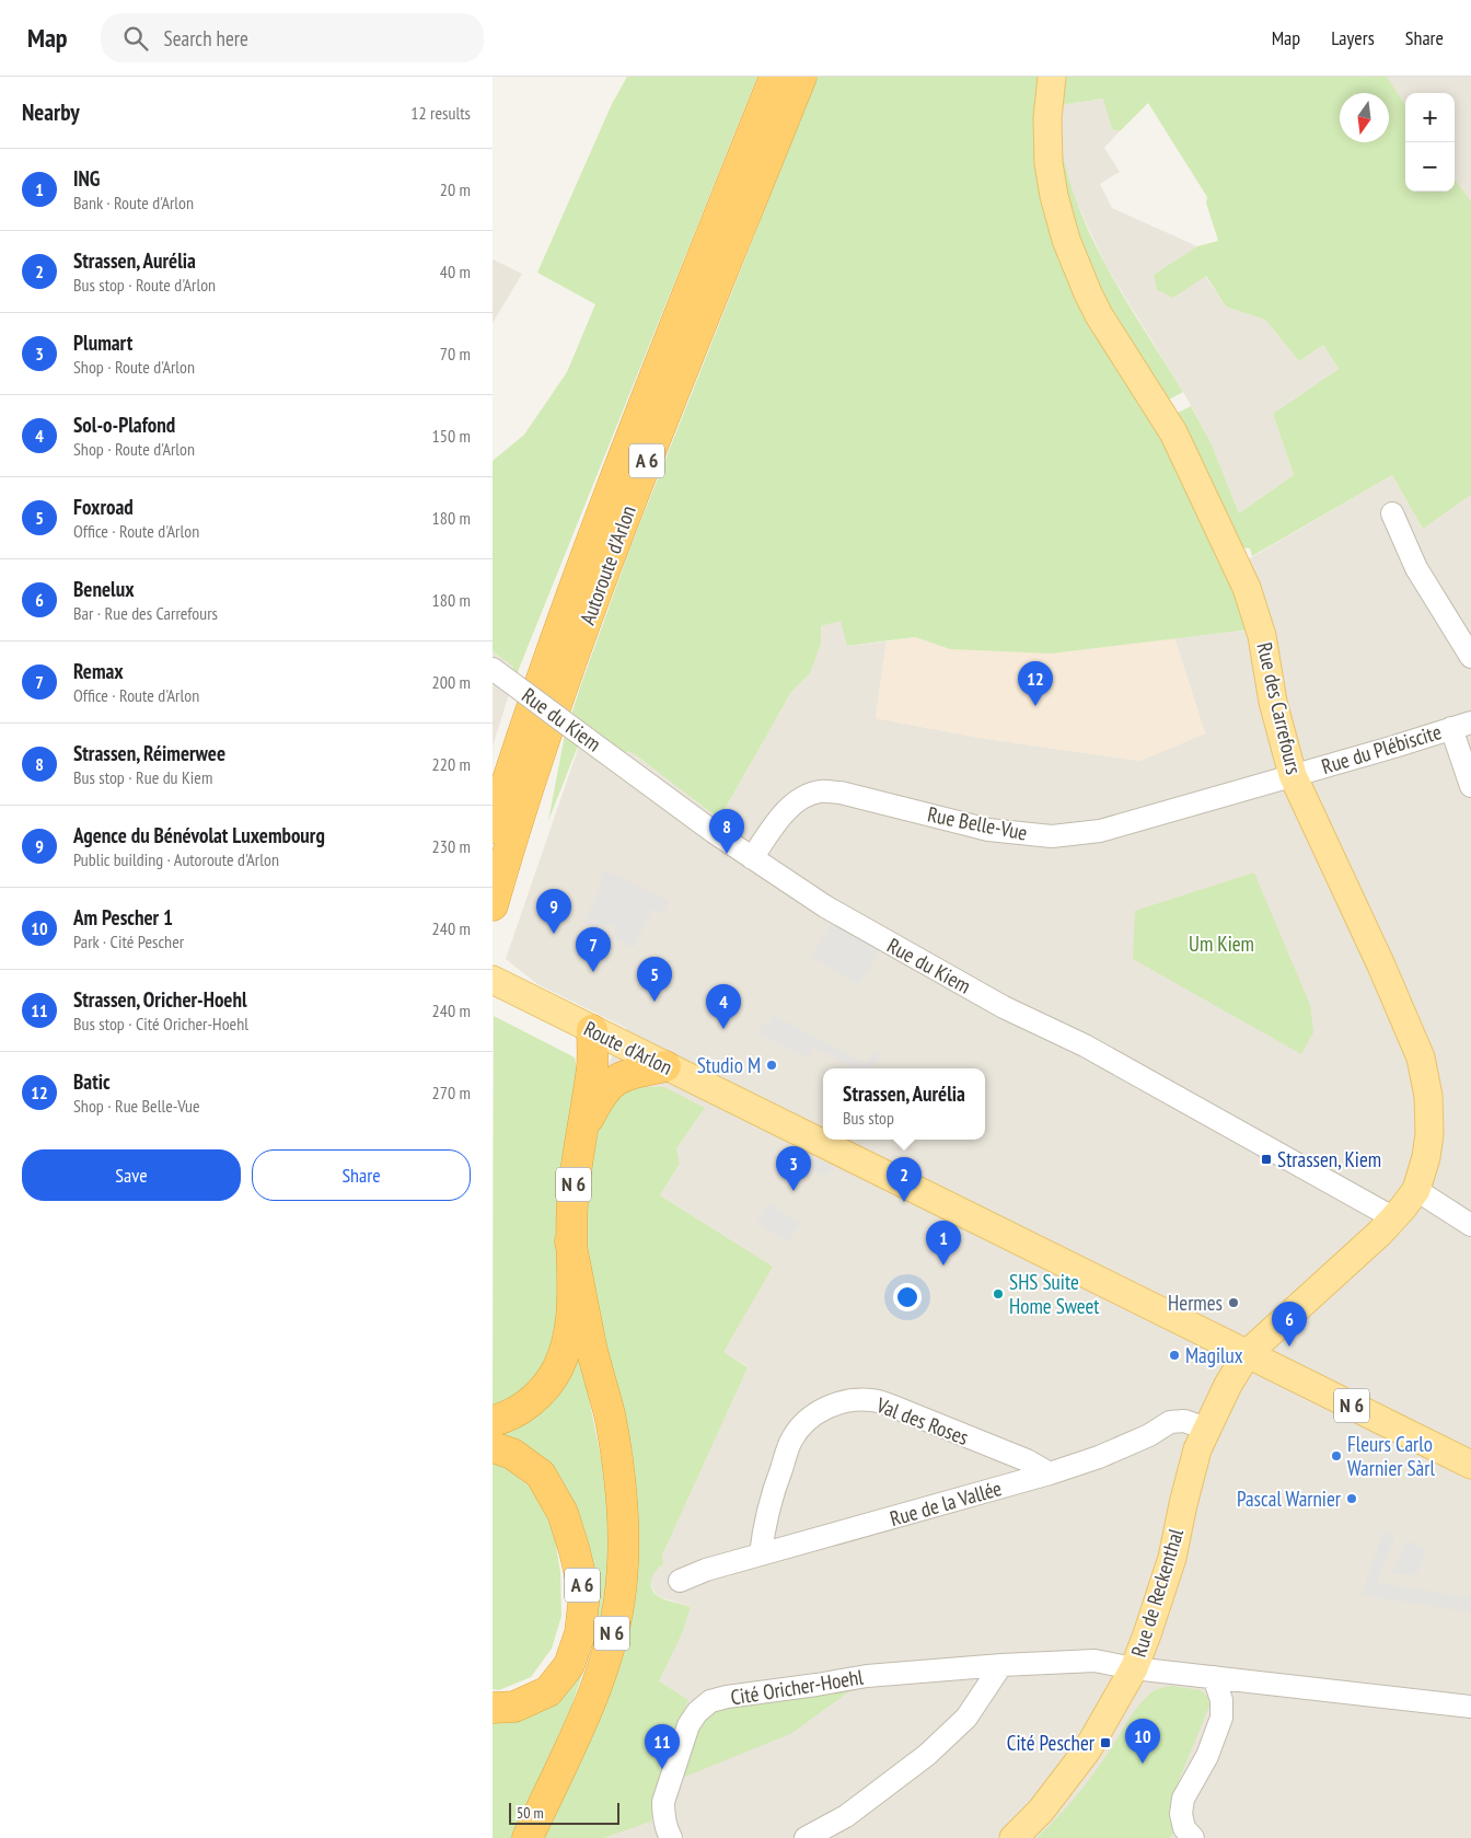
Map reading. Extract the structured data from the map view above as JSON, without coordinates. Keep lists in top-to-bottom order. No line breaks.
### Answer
{"streets":{"highway":["A 6","Autoroute d'Arlon","N 6"],"main road":["Rue des Carrefours","Route d'Arlon","Rue de Reckenthal"],"street":["Rue du Kiem","Rue du Plébiscite","Rue Belle-Vue","Val des Roses","Rue de la Vallée","Cité Oricher-Hoehl"]},"crossings":[["Rue des Carrefours","Rue du Kiem"],["Rue des Carrefours","Rue du Plébiscite"],["Rue des Carrefours","Rue Belle-Vue"],["Rue des Carrefours","Route d'Arlon"],["Rue des Carrefours","Rue de Reckenthal"],["Rue du Kiem","Rue Belle-Vue"],["Rue du Plébiscite","Rue Belle-Vue"],["Route d'Arlon","N 6"],["Route d'Arlon","Rue de Reckenthal"],["Val des Roses","Rue de la Vallée"],["Rue de la Vallée","Rue de Reckenthal"],["Rue de Reckenthal","Cité Oricher-Hoehl"]],"parks":["Um Kiem"],"places":{"other":["Studio M","SHS Suite Home Sweet","Hermes","Magilux","Fleurs Carlo Warnier Sàrl","Pascal Warnier"],"transit":["Strassen, Kiem","Cité Pescher"]},"scale_bar":"50 m","north":"bottom","page":{"header":"Map","search":"Search here","nav":["Map","Layers","Share"],"heading":["Nearby","12 results"],"map_buttons":["+","−"],"list":[{"mark":"1","name":"ING","note":"Bank · Route d'Arlon","value":"20 m"},{"mark":"2","name":"Strassen, Aurélia","note":"Bus stop · Route d'Arlon","value":"40 m"},{"mark":"3","name":"Plumart","note":"Shop · Route d'Arlon","value":"70 m"},{"mark":"4","name":"Sol-o-Plafond","note":"Shop · Route d'Arlon","value":"150 m"},{"mark":"5","name":"Foxroad","note":"Office · Route d'Arlon","value":"180 m"},{"mark":"6","name":"Benelux","note":"Bar · Rue des Carrefours","value":"180 m"},{"mark":"7","name":"Remax","note":"Office · Route d'Arlon","value":"200 m"},{"mark":"8","name":"Strassen, Réimerwee","note":"Bus stop · Rue du Kiem","value":"220 m"},{"mark":"9","name":"Agence du Bénévolat Luxembourg","note":"Public building · Autoroute d'Arlon","value":"230 m"},{"mark":"10","name":"Am Pescher 1","note":"Park · Cité Pescher","value":"240 m"},{"mark":"11","name":"Strassen, Oricher-Hoehl","note":"Bus stop · Cité Oricher-Hoehl","value":"240 m"},{"mark":"12","name":"Batic","note":"Shop · Rue Belle-Vue","value":"270 m"}],"pins":["12","8","9","7","5","4","3","2","1","6","10","11"],"popup":["Strassen, Aurélia","Bus stop"],"buttons":["Save","Share"],"scale":"50 m"}}
